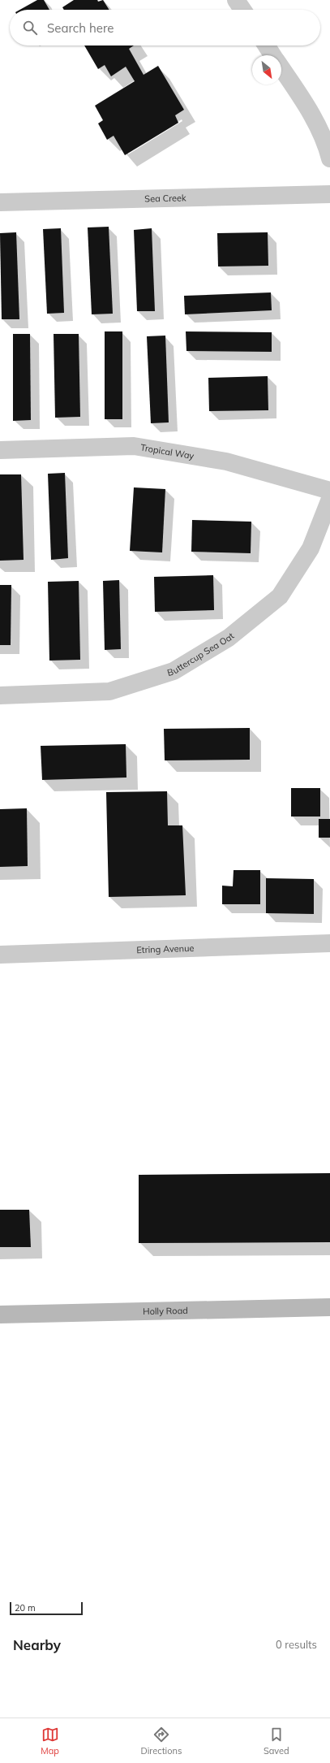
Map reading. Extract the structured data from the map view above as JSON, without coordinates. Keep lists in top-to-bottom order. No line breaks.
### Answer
{"streets":{"main road":["Holly Road"],"street":["Sea Creek","Tropical Way","Buttercup Sea Oat","Etring Avenue"]},"scale_bar":"20 m","north":"bottom right","page":{"search":"Search here","scale":"20 m","heading":["Nearby","0 results"],"nav":["Map","Directions","Saved"]}}
